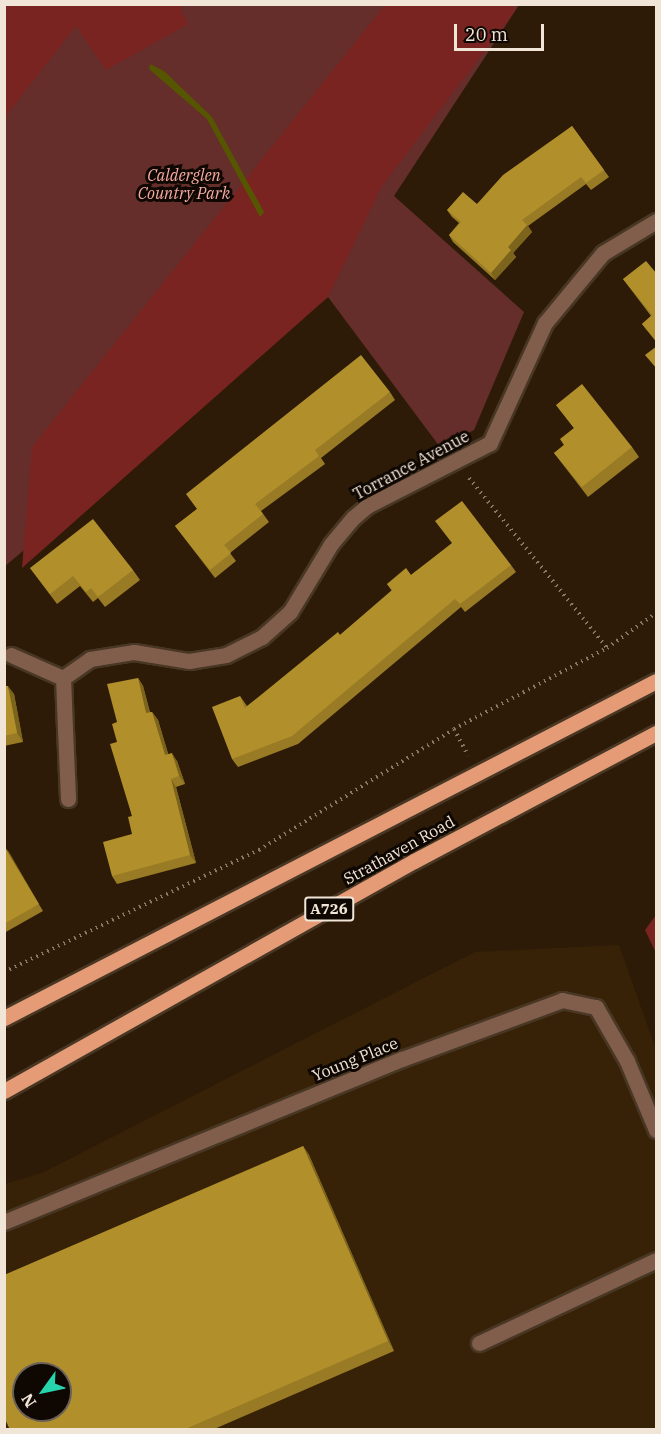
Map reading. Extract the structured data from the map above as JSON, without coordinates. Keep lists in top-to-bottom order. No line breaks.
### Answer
{"streets":{"main road":["Strathaven Road","A726"],"street":["Torrance Avenue","Young Place"]},"parks":["Calderglen Country Park"],"scale_bar":"20 m","north":"bottom left"}
